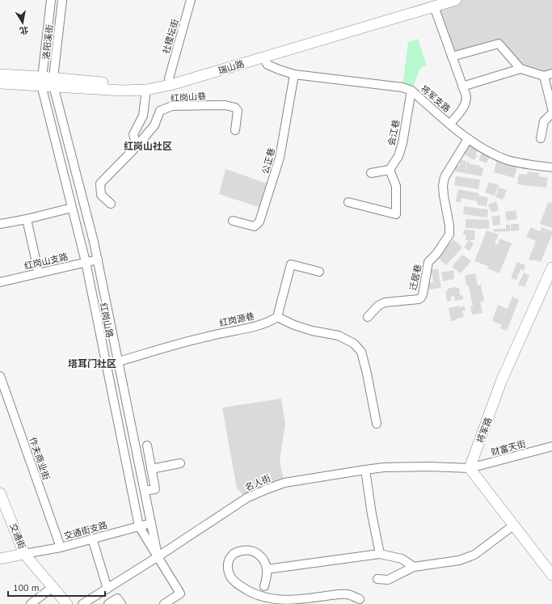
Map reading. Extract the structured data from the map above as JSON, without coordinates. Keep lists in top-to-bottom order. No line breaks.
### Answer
{"streets":{"main road":["瑞山路","将军路","交通街"],"street":["社稷坛街","洛阳溪街","红岗山巷","将军支路","会江巷","公正巷","红岗山支路","迁居巷","红岗源巷","红岗山路","财富天街","作夫商业街","名人街","交通街支路"]},"crossings":[["社稷坛街","瑞山路"],["洛阳溪街","瑞山路"],["洛阳溪街","红岗山路"],["瑞山路","将军支路"],["瑞山路","红岗山路"],["将军支路","会江巷"],["将军支路","公正巷"],["将军支路","迁居巷"],["红岗山支路","红岗山路"],["红岗源巷","红岗山路"],["红岗山路","名人街"],["红岗山路","交通街支路"],["将军路","财富天街"],["将军路","名人街"],["财富天街","名人街"],["作夫商业街","交通街支路"],["交通街支路","交通街"]],"districts":["红岗山社区","塔耳门社区"],"scale_bar":"100 m","north":"bottom"}
